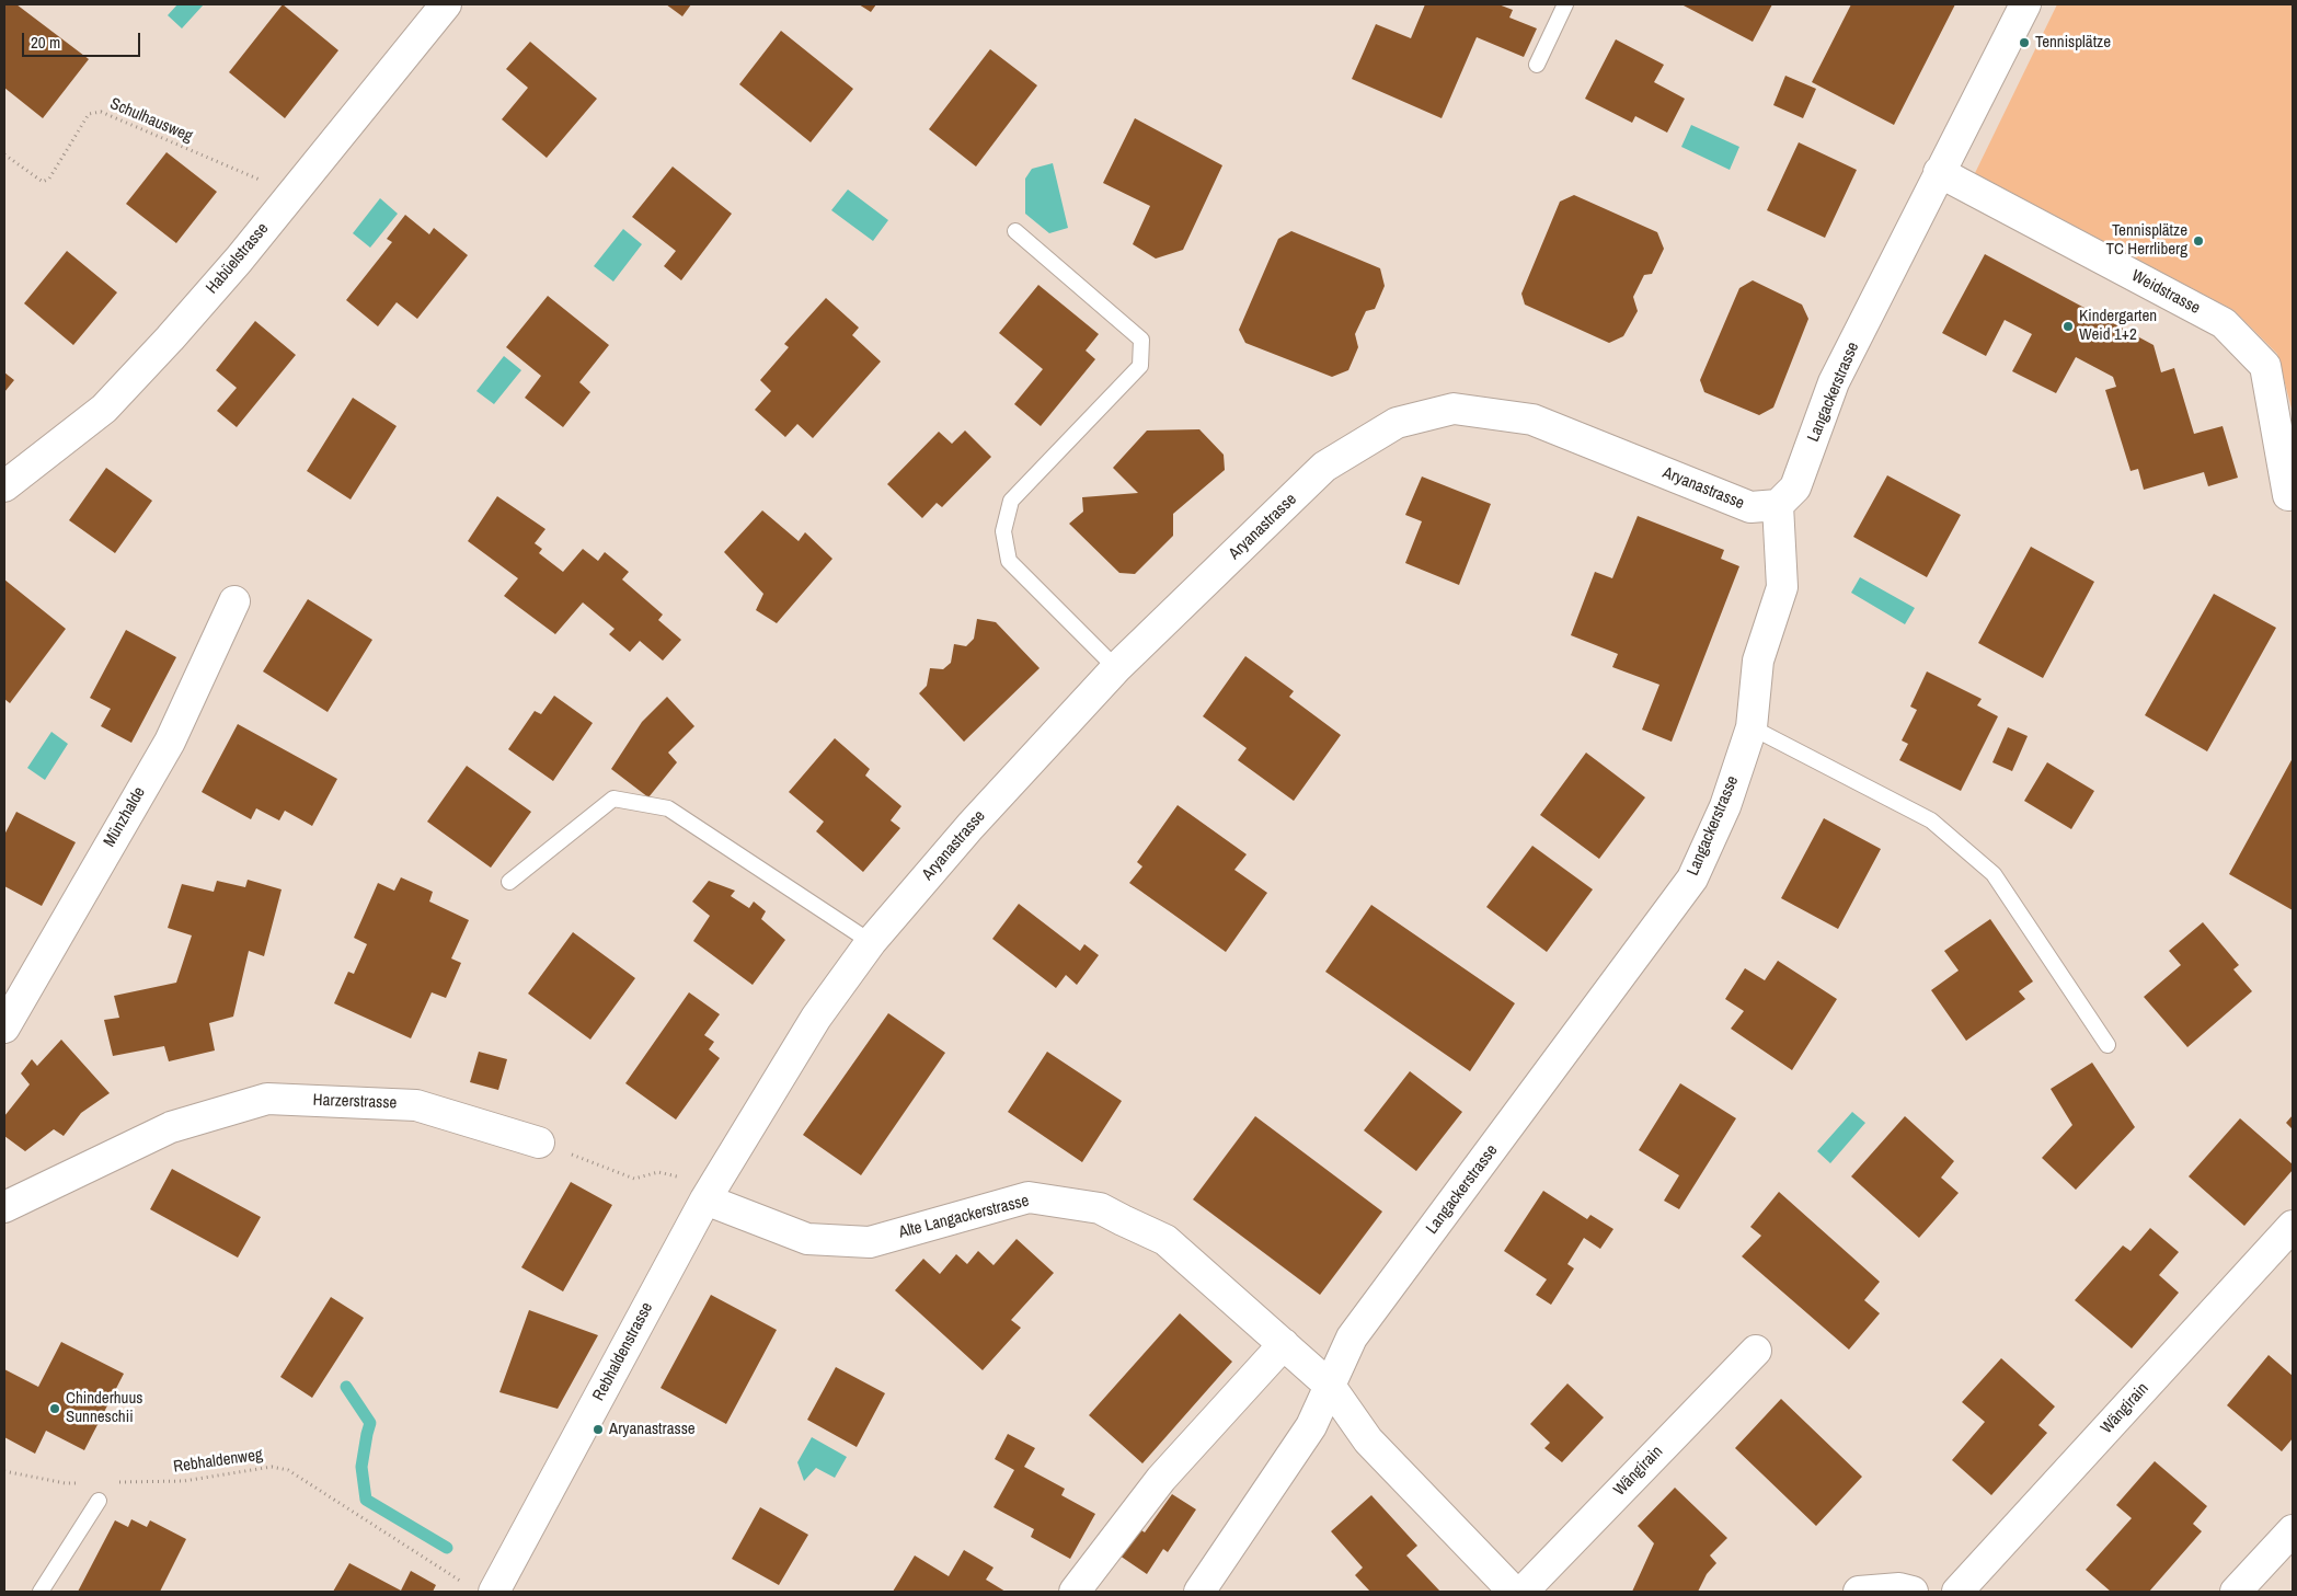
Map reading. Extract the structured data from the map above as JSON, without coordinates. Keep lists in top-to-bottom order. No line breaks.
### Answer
{"streets":{"street":["Habüelstrasse","Weidstrasse","Langackerstrasse","Aryanastrasse","Münzhalde","Harzerstrasse","Alte Langackerstrasse","Rebhaldenstrasse","Wängirain"],"path":["Schulhausweg","Rebhaldenweg"]},"crossings":[["Weidstrasse","Langackerstrasse"],["Langackerstrasse","Aryanastrasse"],["Langackerstrasse","Alte Langackerstrasse"],["Aryanastrasse","Alte Langackerstrasse"],["Aryanastrasse","Rebhaldenstrasse"],["Alte Langackerstrasse","Rebhaldenstrasse"],["Rebhaldenstrasse","Rebhaldenweg"]],"places":["Tennisplätze","Tennisplätze TC Herrliberg","Kindergarten Weid 1+2","Chinderhuus Sunneschii","Aryanastrasse"],"scale_bar":"20 m"}
